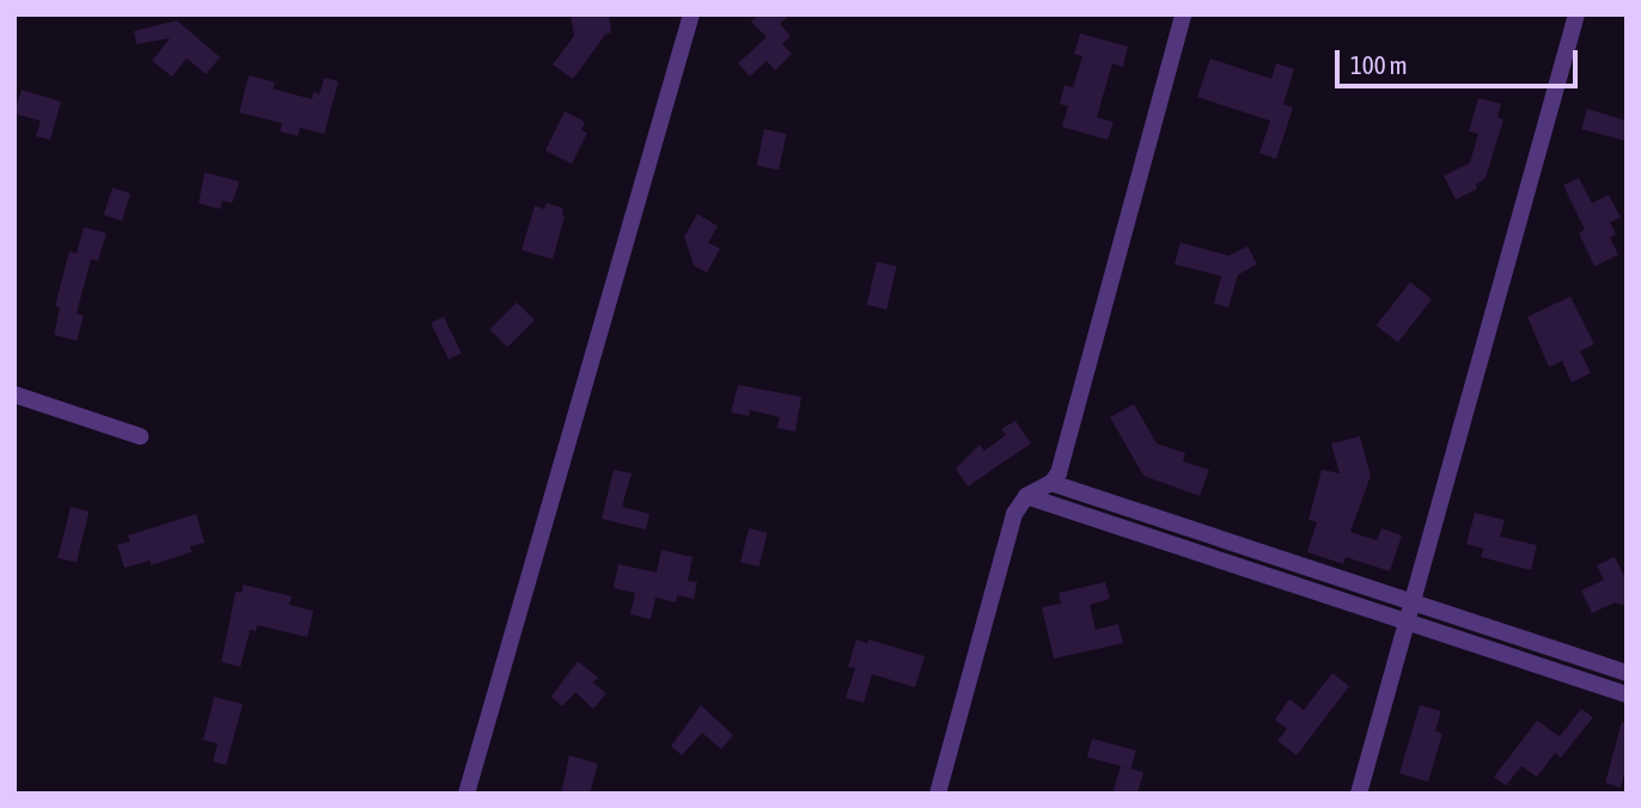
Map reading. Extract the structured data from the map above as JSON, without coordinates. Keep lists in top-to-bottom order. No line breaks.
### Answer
{"scale_bar":"100 m"}
